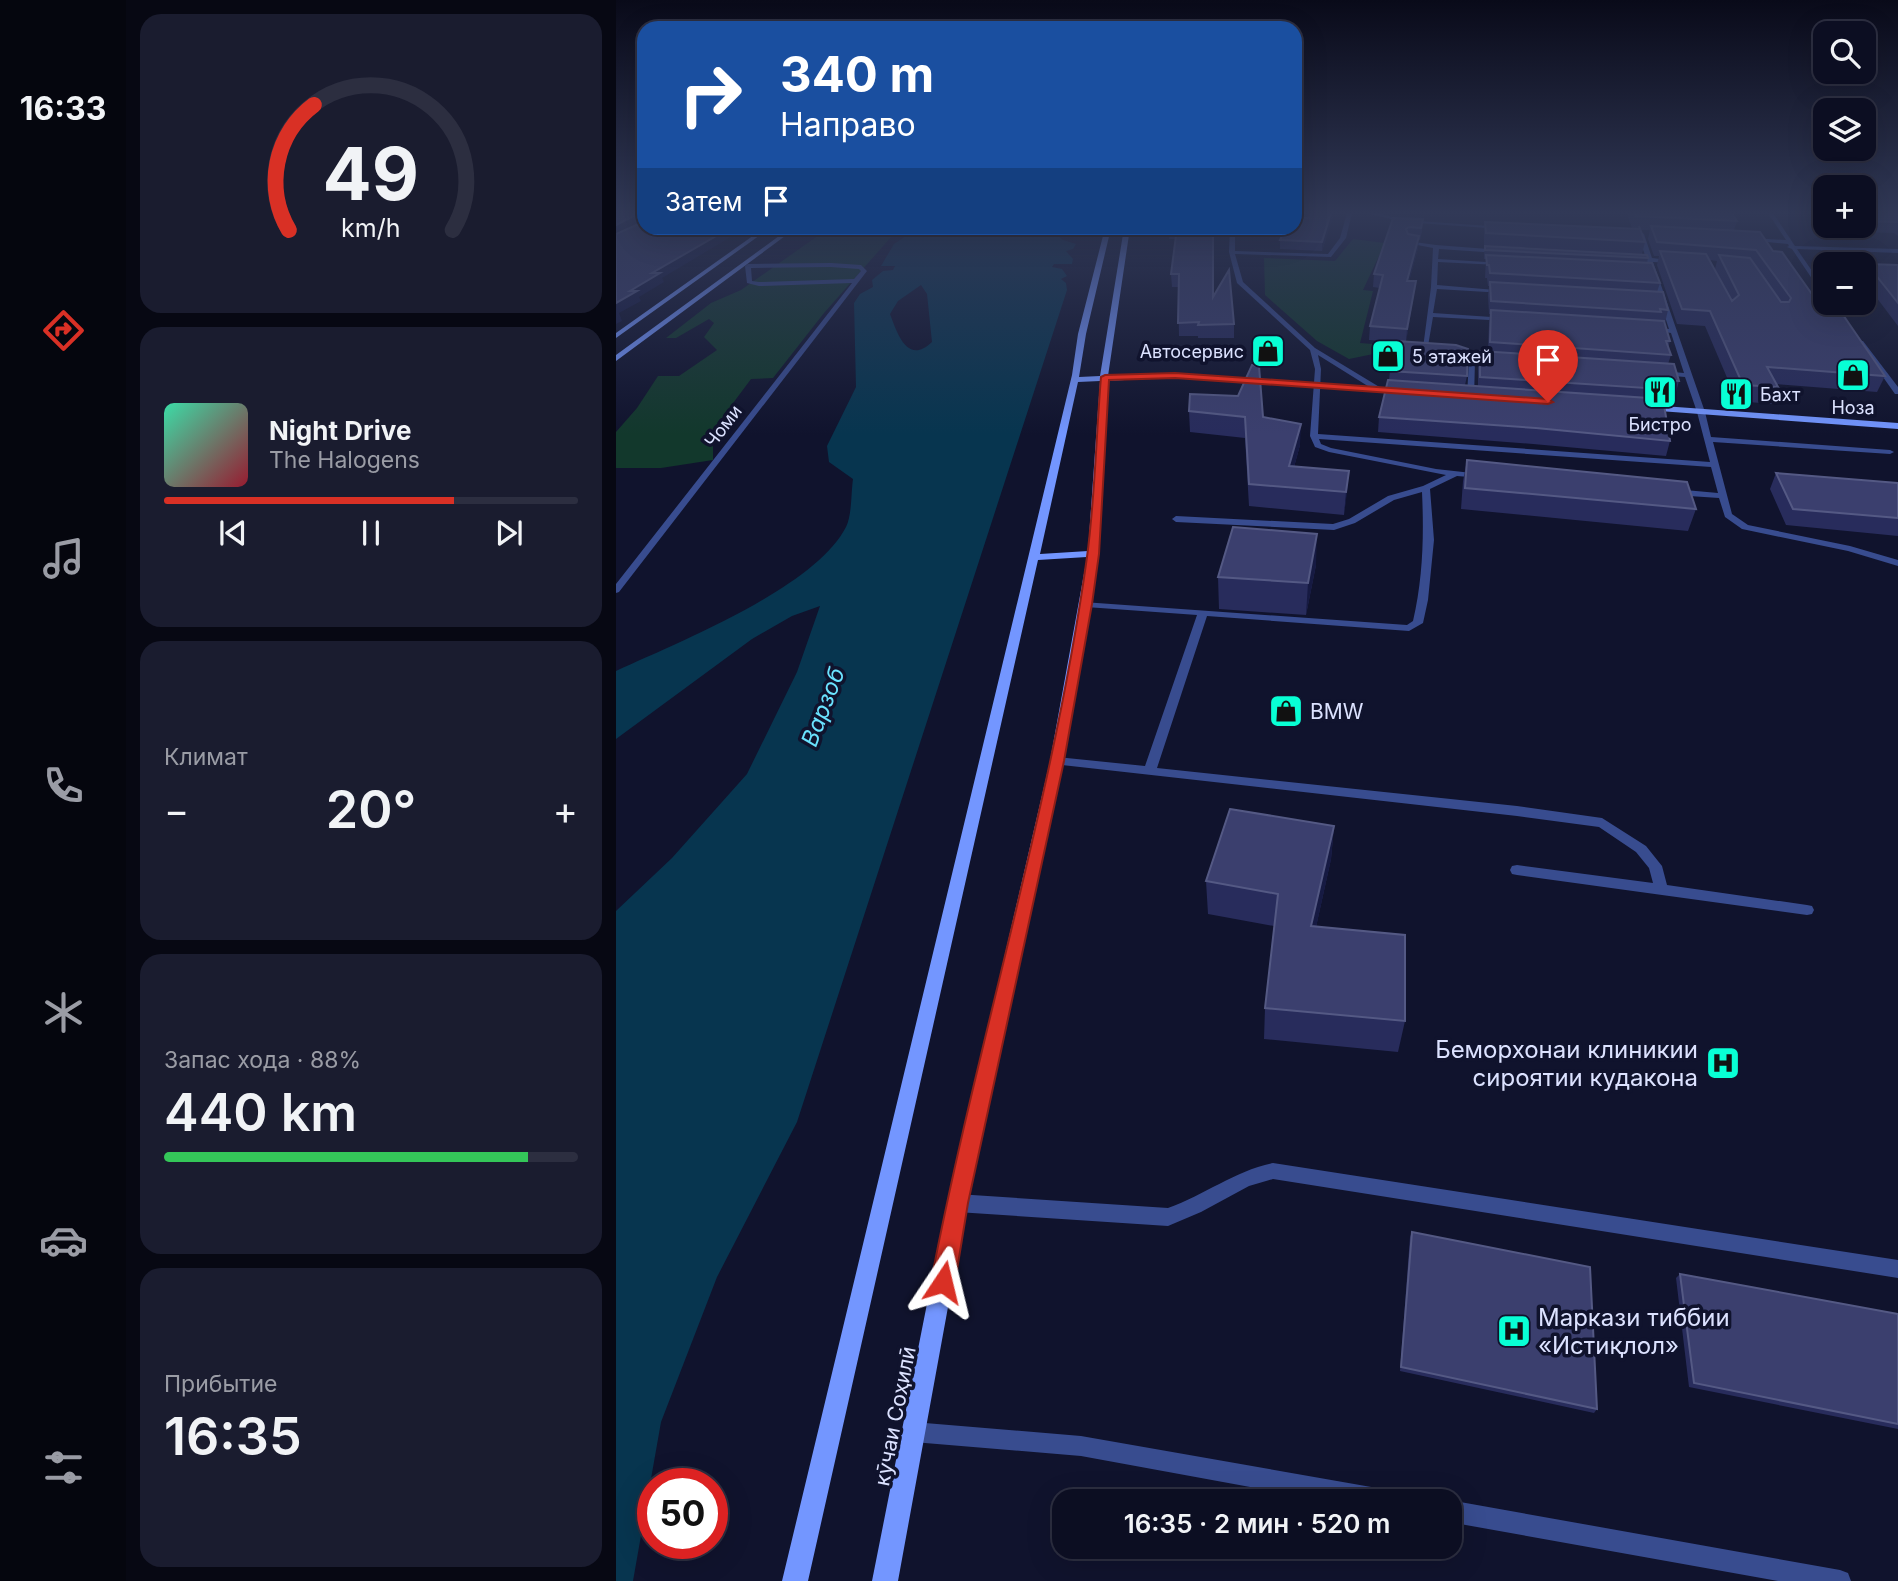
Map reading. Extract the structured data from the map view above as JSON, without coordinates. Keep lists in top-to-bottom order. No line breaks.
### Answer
{"streets":{"main road":["кӯчаи Соҳилӣ"],"lane":["Чоми"]},"water":["Варзоб"],"places":{"shop":["Автосервис","5 этажей","Ноза","BMW"],"restaurant":["Бистро","Бахт"],"hospital":["Беморхонаи клиникии сироятии кудакона","Маркази тиббии «Истиқлол»"]},"page":{"tabs":"16:33","map_buttons":["+","−"],"turn":["340 m","Направо"],"then":"Затем","song":["Night Drive","The Halogens"],"tile":["Климат",["Запас хода · 88%","440 km"],["Прибытие","16:35"]],"heat":["−","20°","+"],"limit":"50","trip":"16:35 · 2 мин · 520 m","gauge":["49","km/h"]}}
